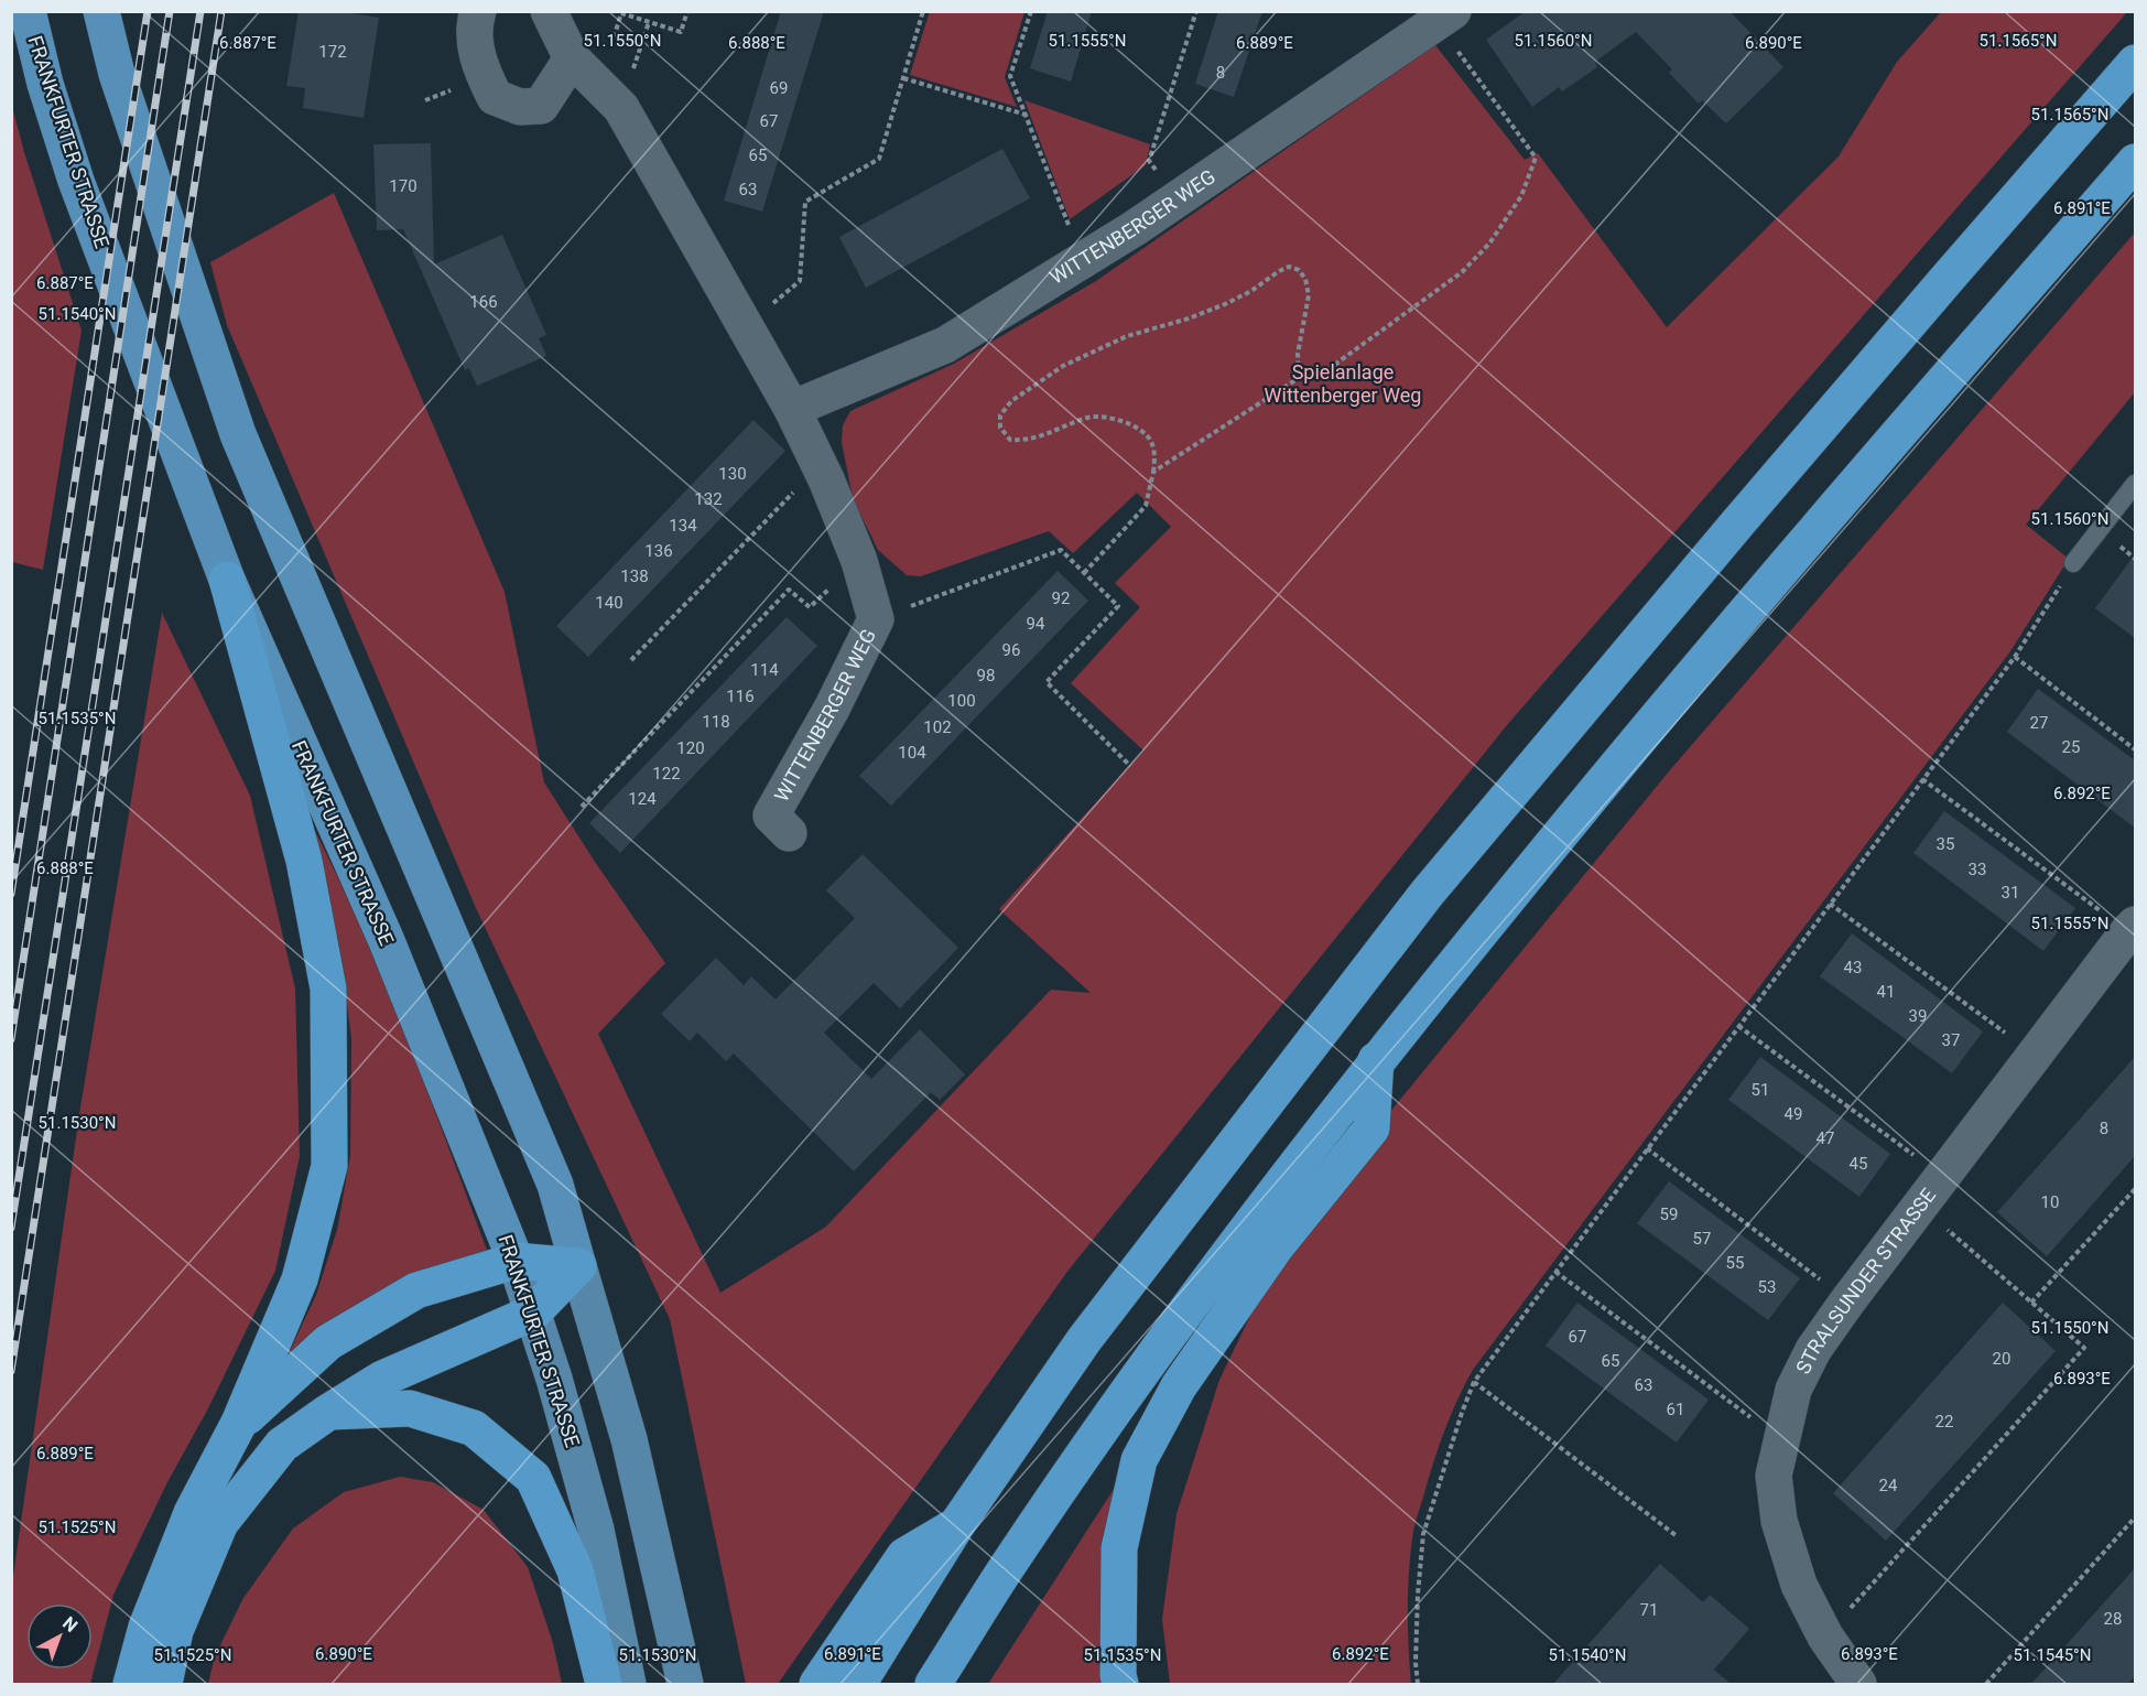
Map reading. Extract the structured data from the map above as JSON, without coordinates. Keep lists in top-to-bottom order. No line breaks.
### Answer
{"streets":{"highway":["FRANKFURTER STRASSE"],"street":["WITTENBERGER WEG","STRALSUNDER STRASSE"]},"parks":["Spielanlage Wittenberger Weg"],"house_numbers":["172","8","69","67","65","170","63","166","130","132","134","136","138","92","140","94","96","114","98","116","100","118","27","102","25","120","104","122","124","35","33","31","43","41","39","37","51","49","8","47","45","10","59","57","55","53","67","20","65","63","61","22","24","71","28"],"north":"top right","coordinates":["51.1550°N","51.1555°N","51.1560°N","51.1565°N","6.887°E","6.888°E","6.889°E","6.890°E","6.891°E","51.1540°N","51.1535°N","6.892°E","51.1530°N","6.893°E","51.1525°N","51.1545°N"]}
